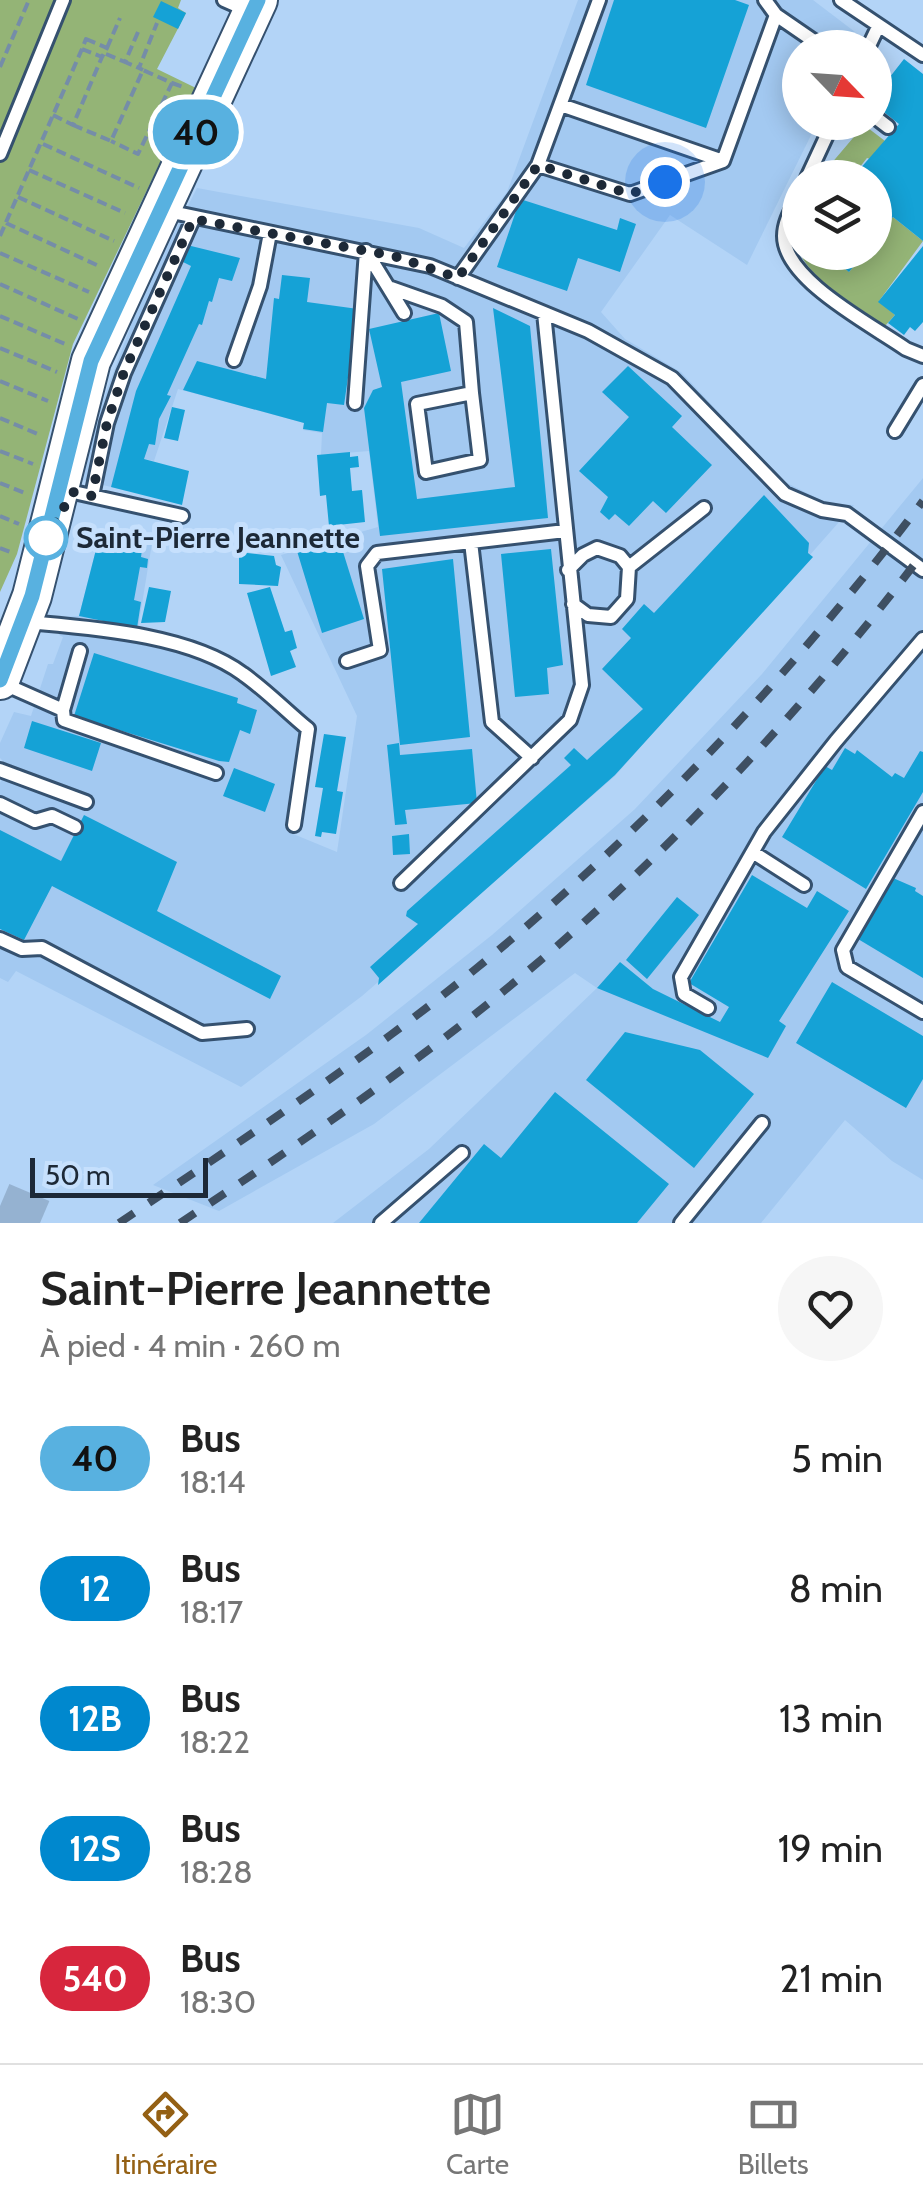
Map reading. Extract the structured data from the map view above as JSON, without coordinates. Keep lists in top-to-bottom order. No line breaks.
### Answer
{"places":["Saint-Pierre Jeannette"],"lines":["bus line 40"],"scale_bar":"50 m","north":"bottom right","page":{"on_map":"40","scale":"50 m","heading":["Saint-Pierre Jeannette","À pied · 4 min · 260 m"],"list":[{"mark":"40","name":"Bus","note":"18:14","value":"5 min"},{"mark":"12","name":"Bus","note":"18:17","value":"8 min"},{"mark":"12B","name":"Bus","note":"18:22","value":"13 min"},{"mark":"12S","name":"Bus","note":"18:28","value":"19 min"},{"mark":"540","name":"Bus","note":"18:30","value":"21 min"}],"tabs":["Itinéraire","Carte","Billets"]}}
